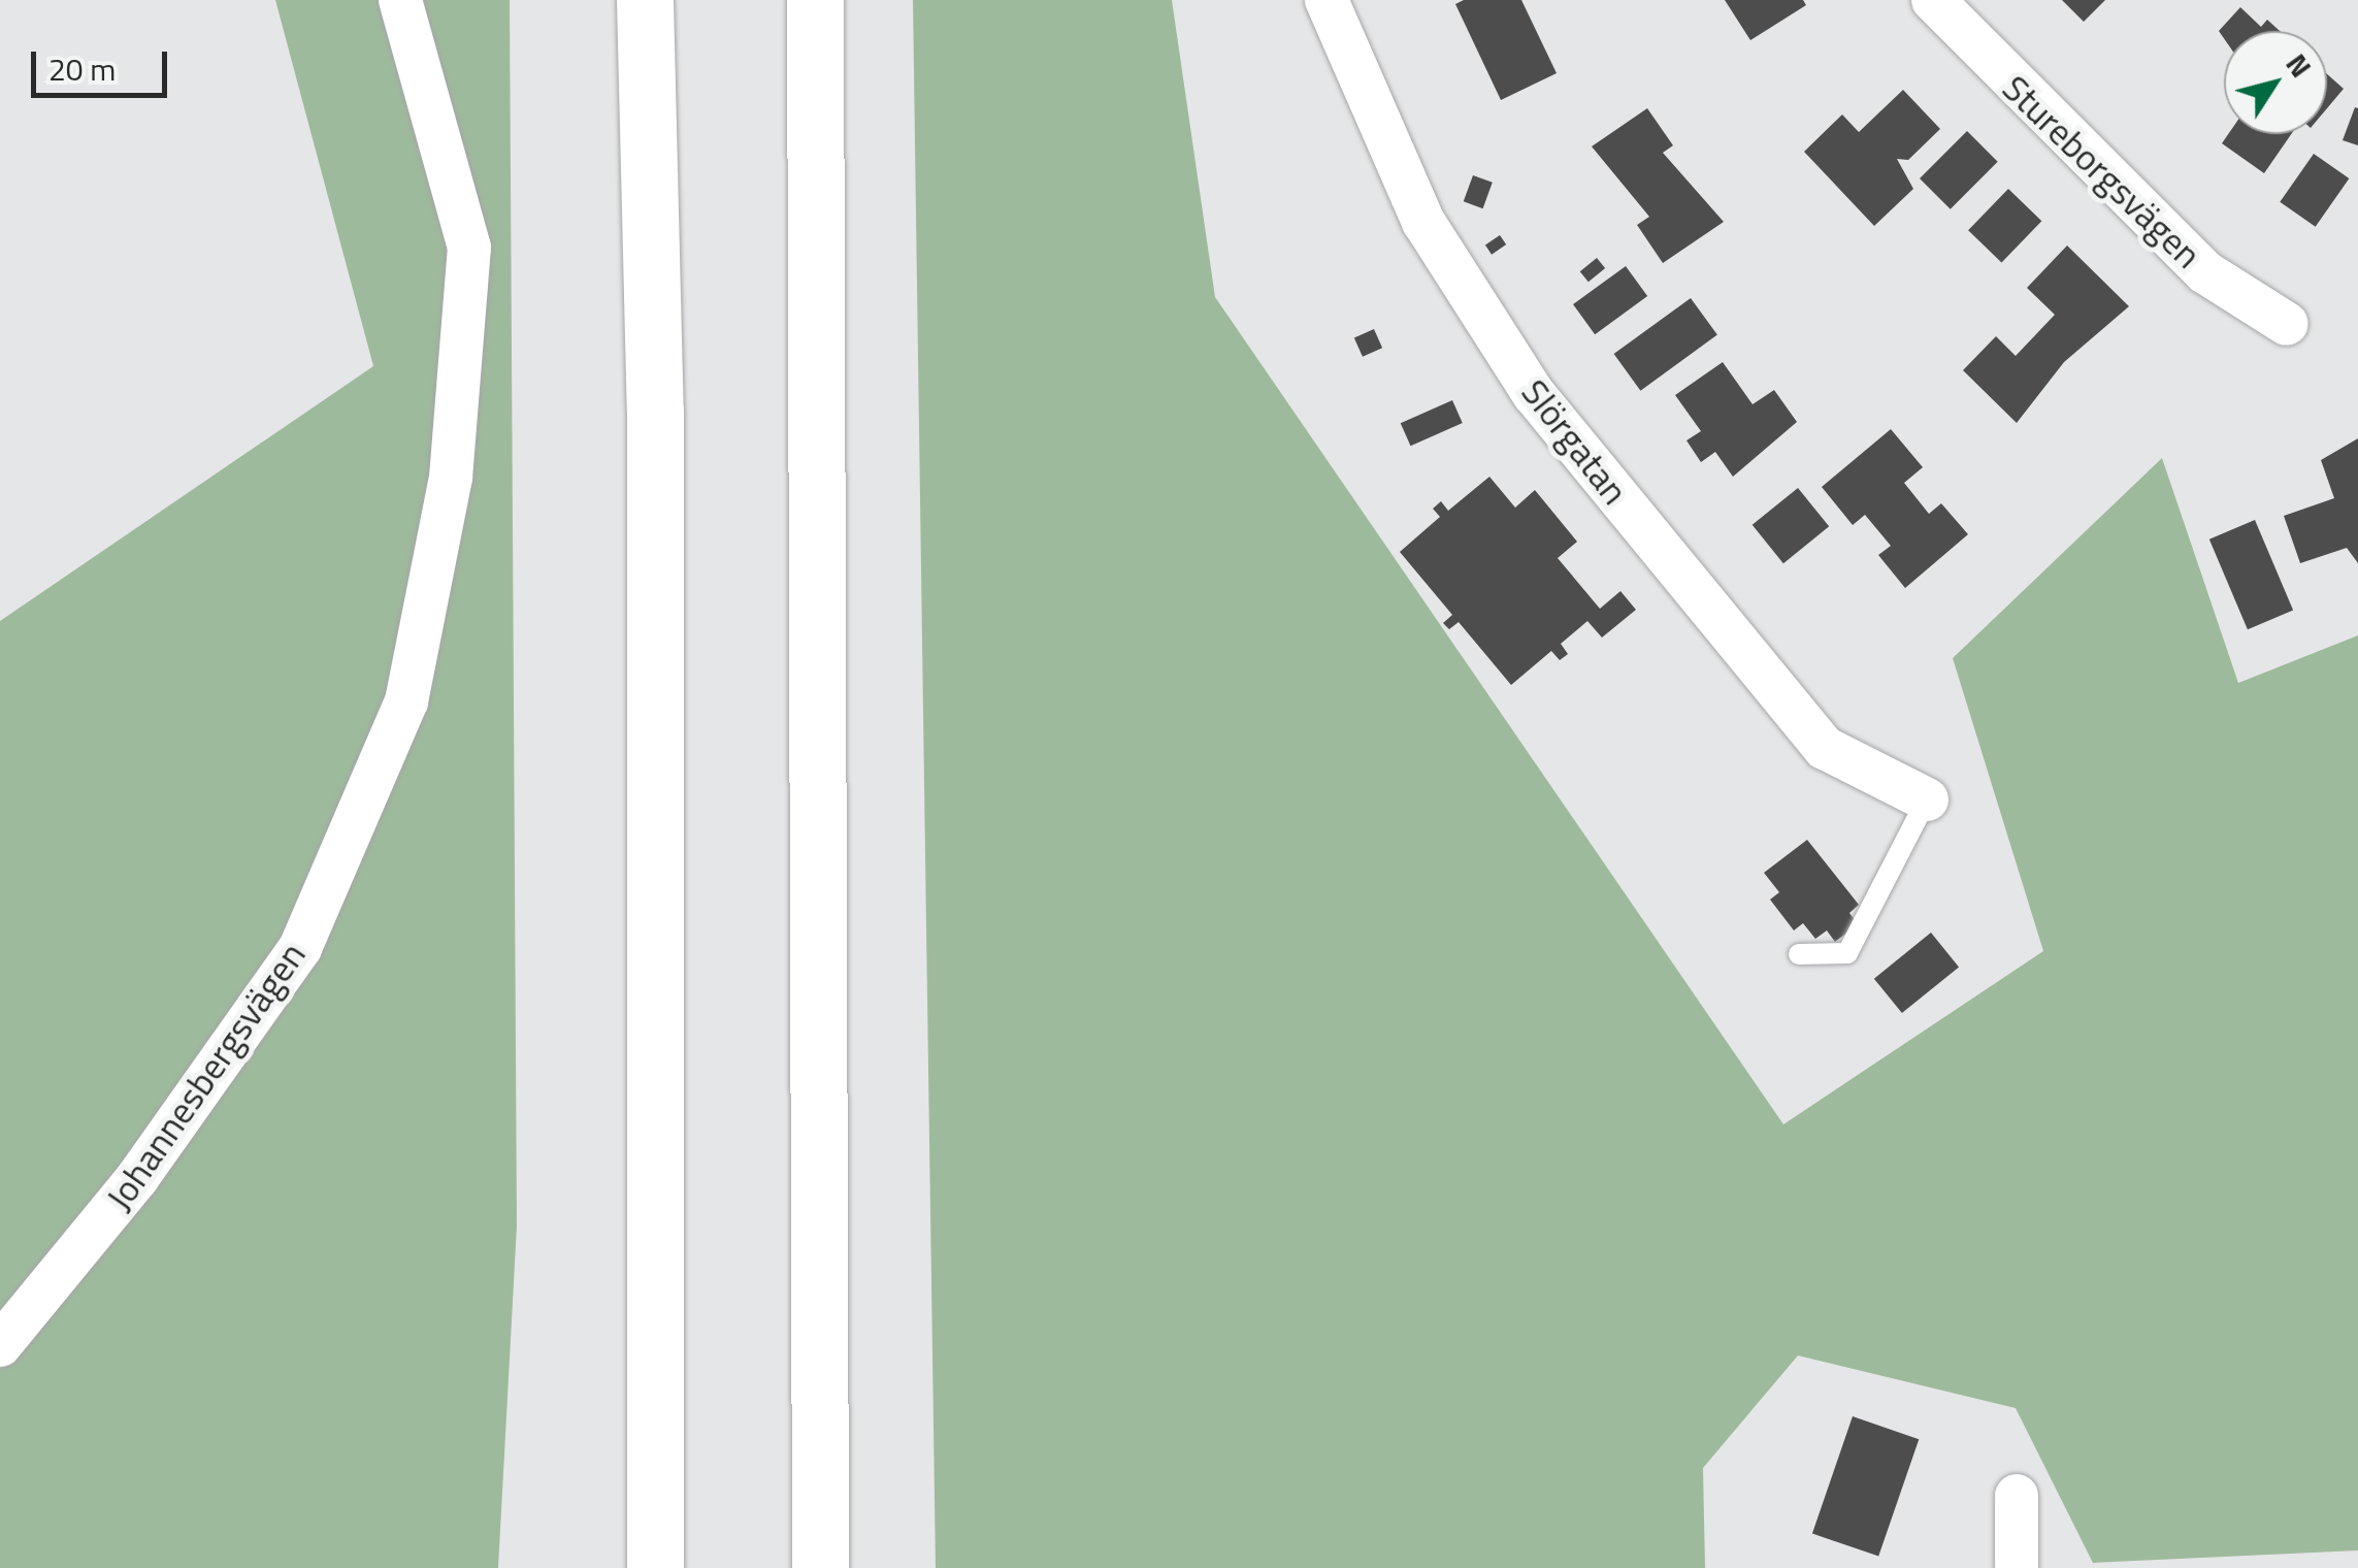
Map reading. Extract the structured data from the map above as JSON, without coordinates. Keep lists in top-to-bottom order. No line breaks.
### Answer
{"streets":{"street":["Stureborgsvägen","Slörgatan","Johannesbergsvägen"]},"scale_bar":"20 m","north":"top right"}
